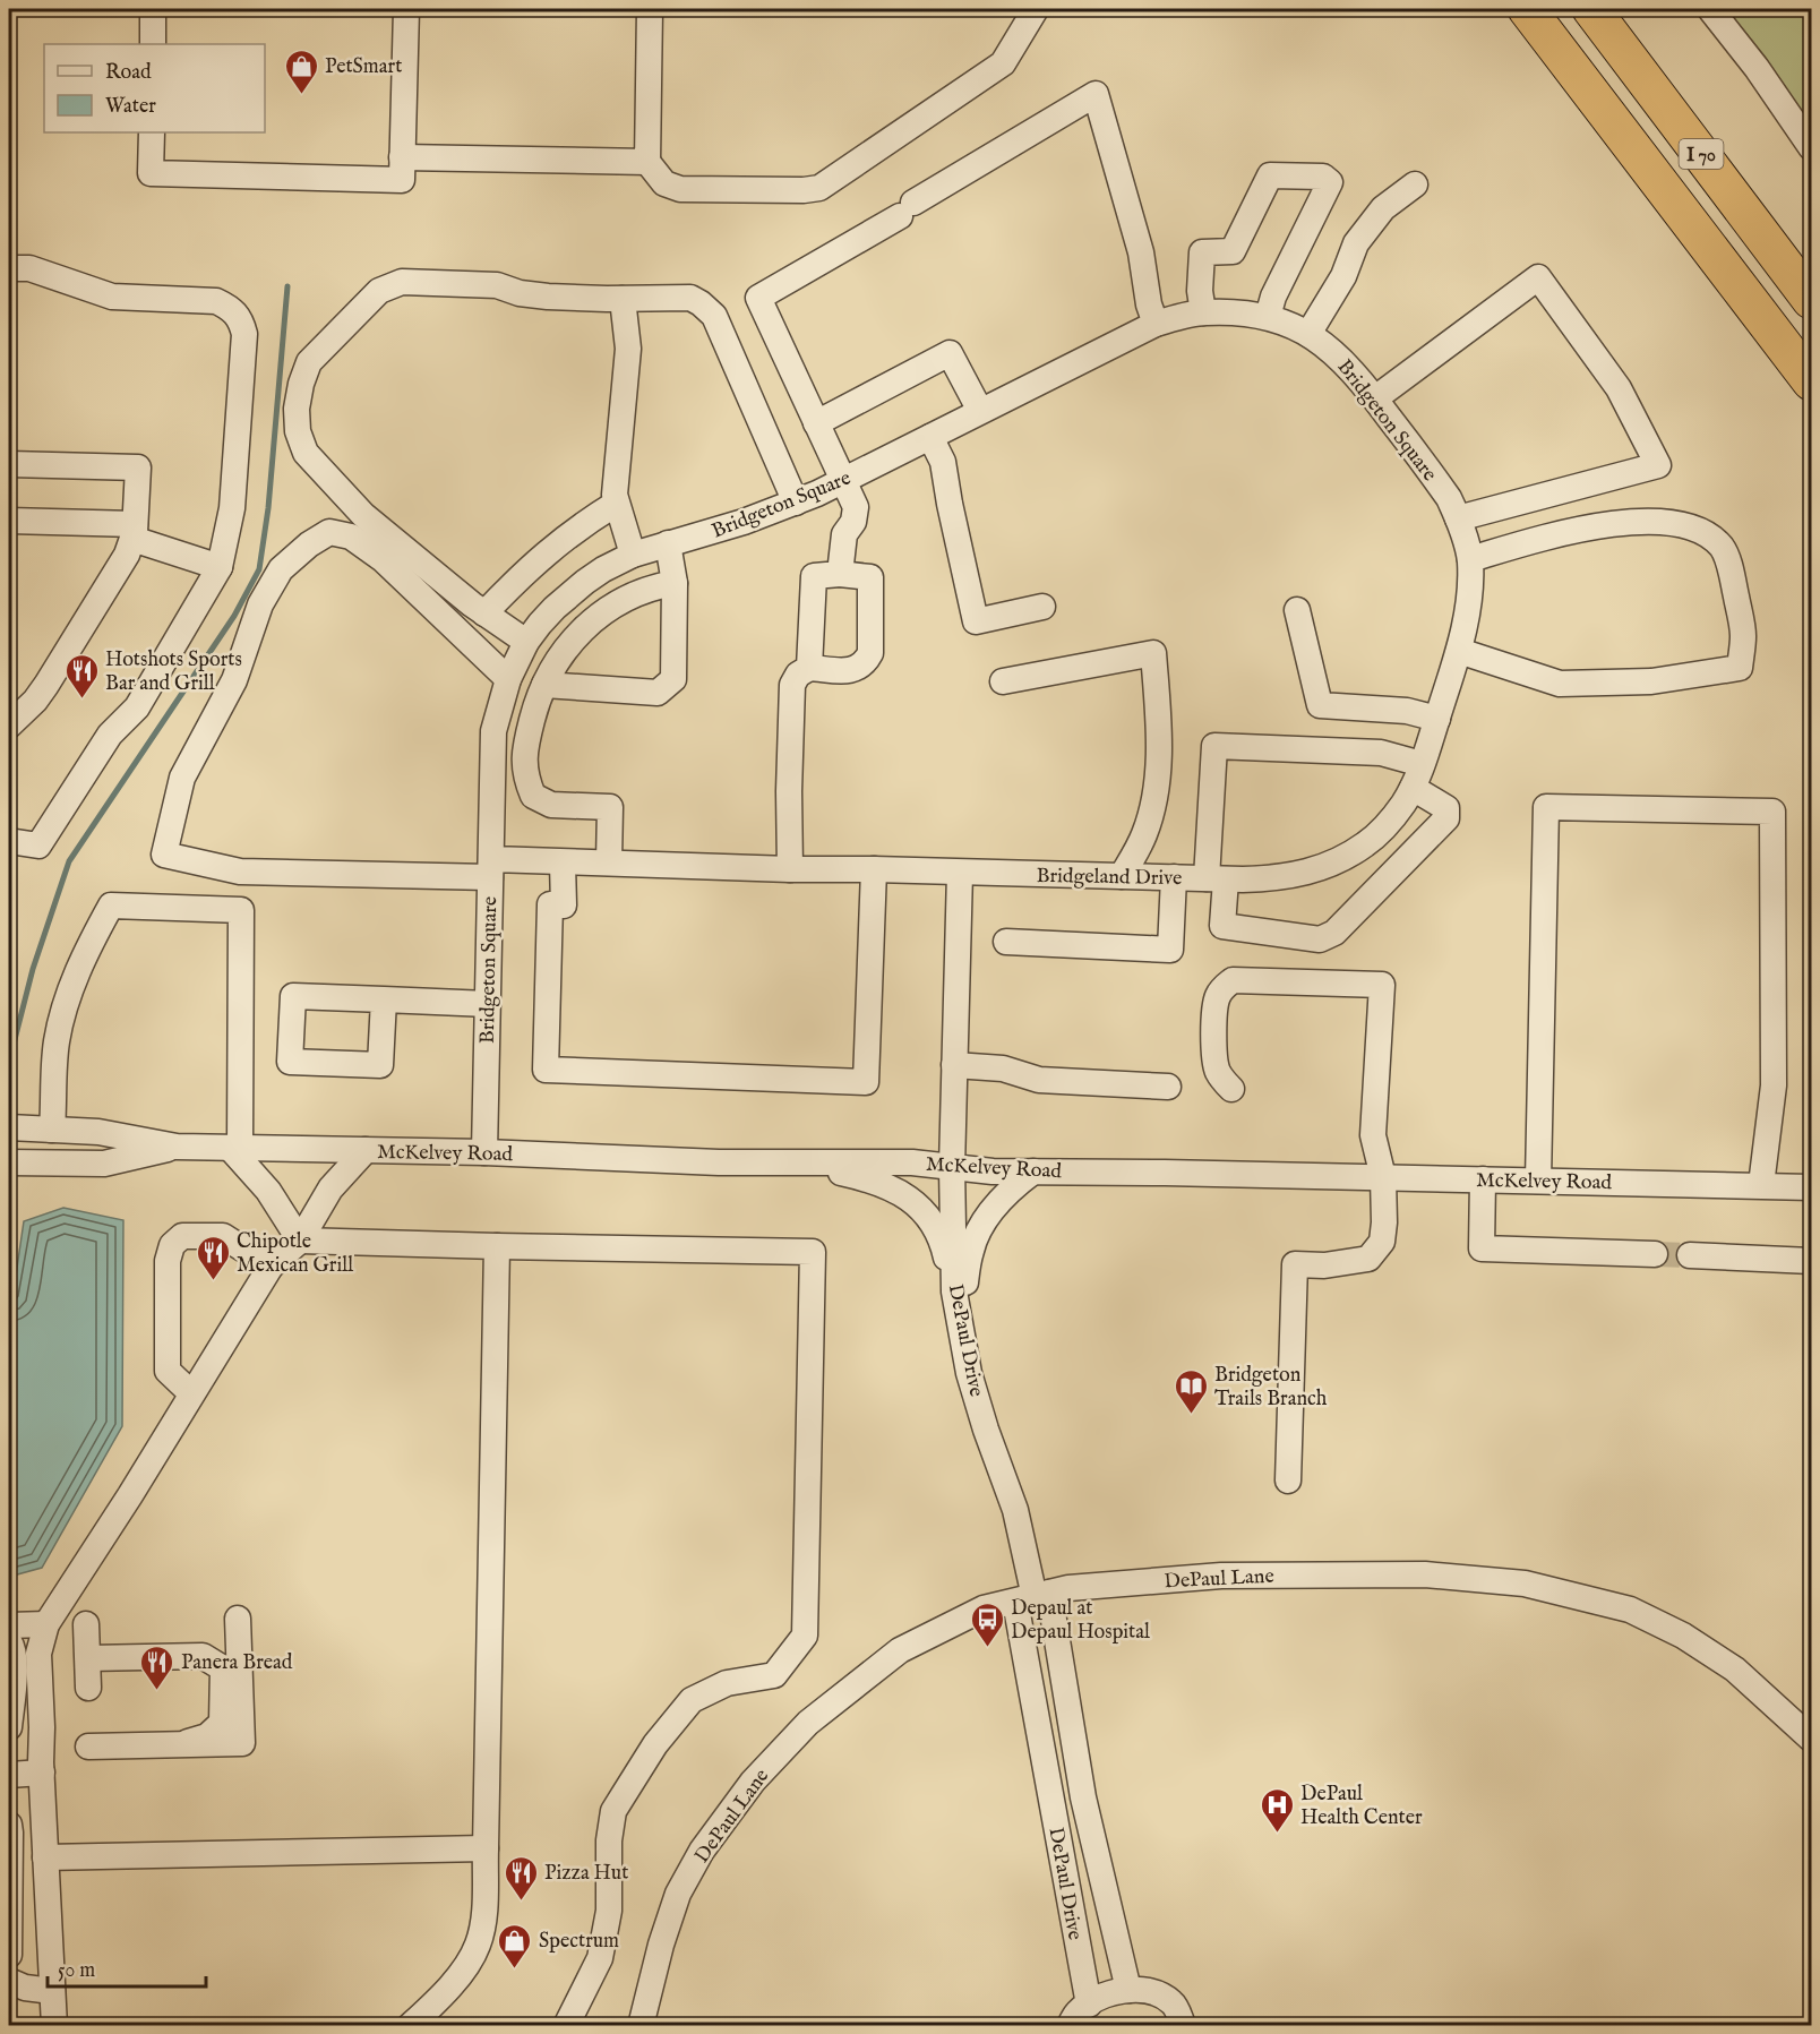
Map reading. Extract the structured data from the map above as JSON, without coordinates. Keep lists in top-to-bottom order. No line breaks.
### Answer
{"streets":{"highway":["I 70"],"street":["Bridgeton Square","Bridgeland Drive","McKelvey Road","DePaul Drive","DePaul Lane"]},"crossings":[["Bridgeton Square","Bridgeland Drive"],["Bridgeton Square","McKelvey Road"],["Bridgeland Drive","DePaul Drive"],["McKelvey Road","DePaul Drive"],["DePaul Drive","DePaul Lane"]],"places":{"shop":["PetSmart","Spectrum"],"restaurant":["Hotshots Sports Bar and Grill","Chipotle Mexican Grill","Panera Bread","Pizza Hut"],"library":["Bridgeton Trails Branch"],"bus stop":["Depaul at Depaul Hospital"],"hospital":["DePaul Health Center"]},"legend":["Road","Water"],"scale_bar":"50 m"}
